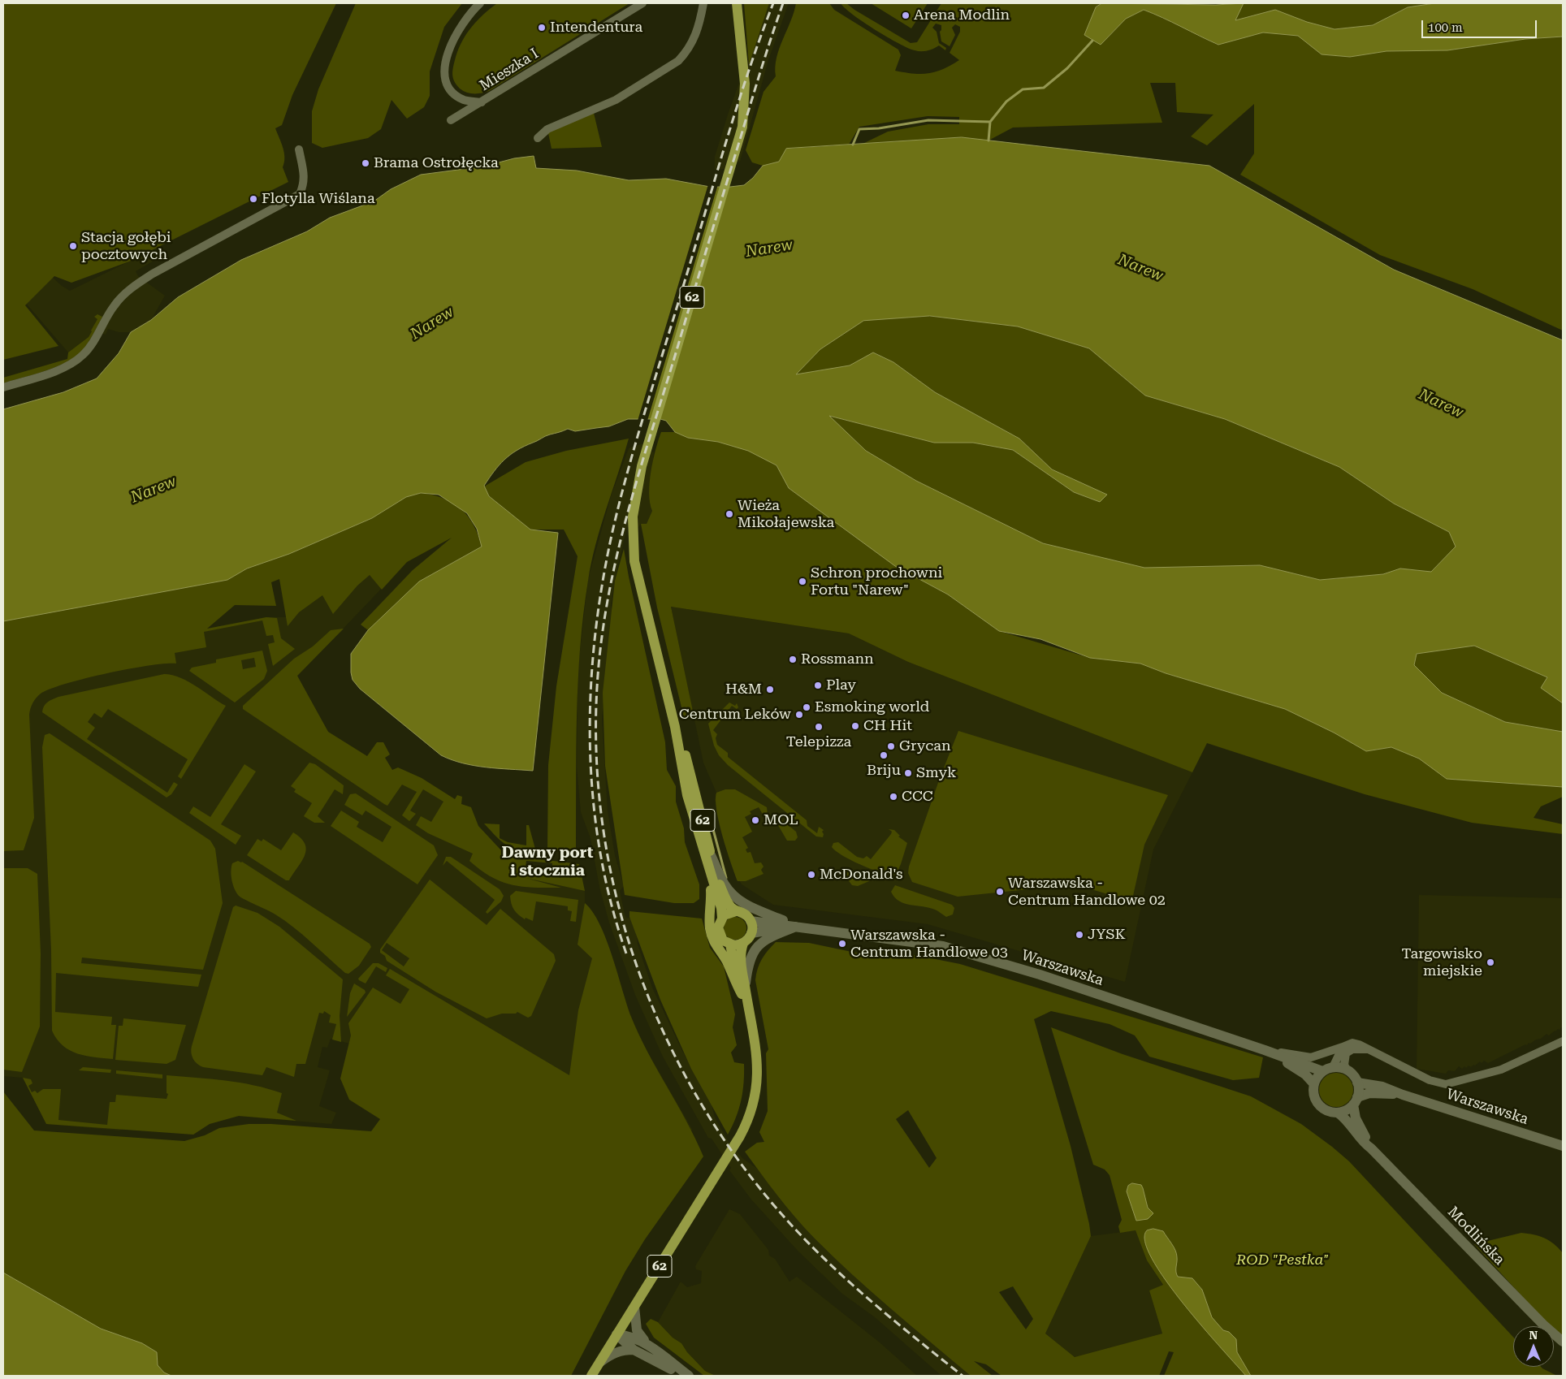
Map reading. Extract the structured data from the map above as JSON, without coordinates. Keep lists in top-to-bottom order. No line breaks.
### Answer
{"streets":{"main road":["62","Warszawska","Modlińska"],"street":["Mieszka I"]},"crossings":[["62","Warszawska"],["Warszawska","Modlińska"]],"districts":["Dawny port i stocznia"],"water":["Narew"],"parks":["ROD \"Pestka\""],"places":["Arena Modlin","Intendentura","Brama Ostrołęcka","Flotylla Wiślana","Stacja gołębi pocztowych","Wieża Mikołajewska","Schron prochowni Fortu \"Narew\"","Rossmann","Play","H&M","Esmoking world","Centrum Leków","CH Hit","Telepizza","Grycan","Briju","Smyk","CCC","MOL","McDonald's","Warszawska - Centrum Handlowe 02","JYSK","Warszawska - Centrum Handlowe 03","Targowisko miejskie"],"scale_bar":"100 m","north":"top"}
